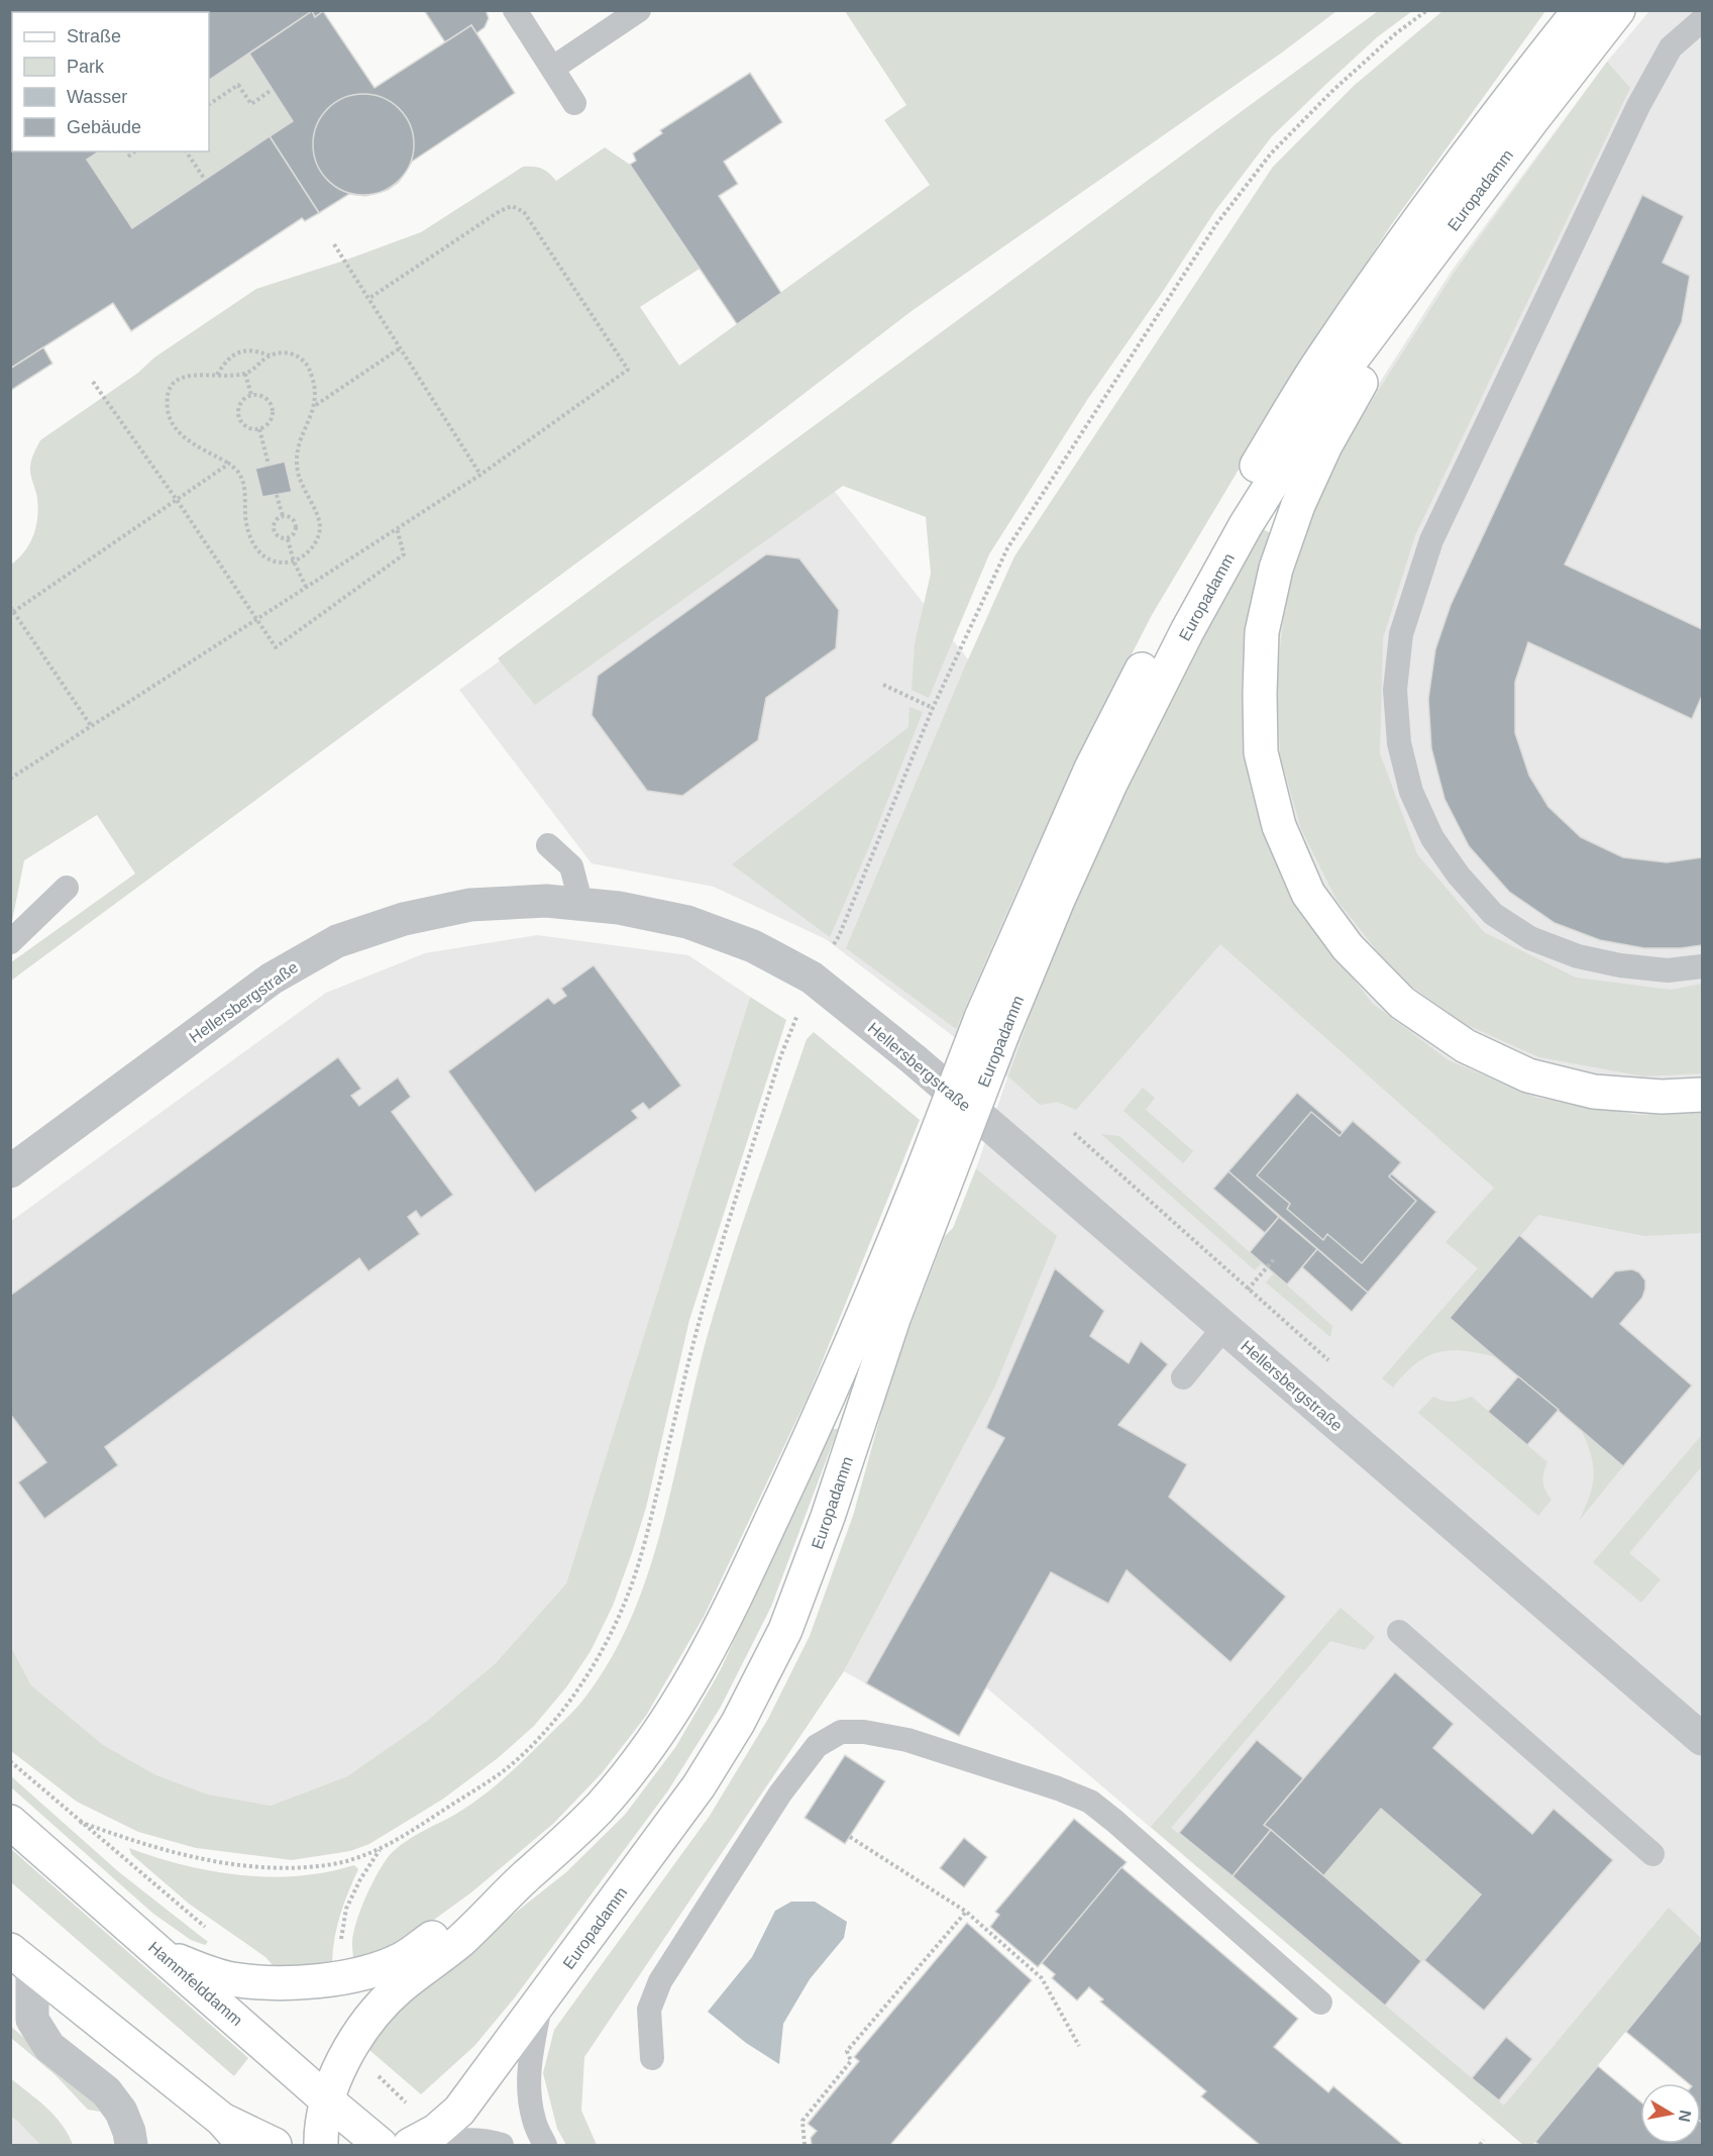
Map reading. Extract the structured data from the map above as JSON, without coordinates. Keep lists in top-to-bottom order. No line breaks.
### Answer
{"streets":{"main road":["Europadamm","Hammfelddamm"],"street":["Hellersbergstraße"]},"crossings":[["Europadamm","Hammfelddamm"]],"legend":["Straße","Park","Wasser","Gebäude"],"north":"right"}
